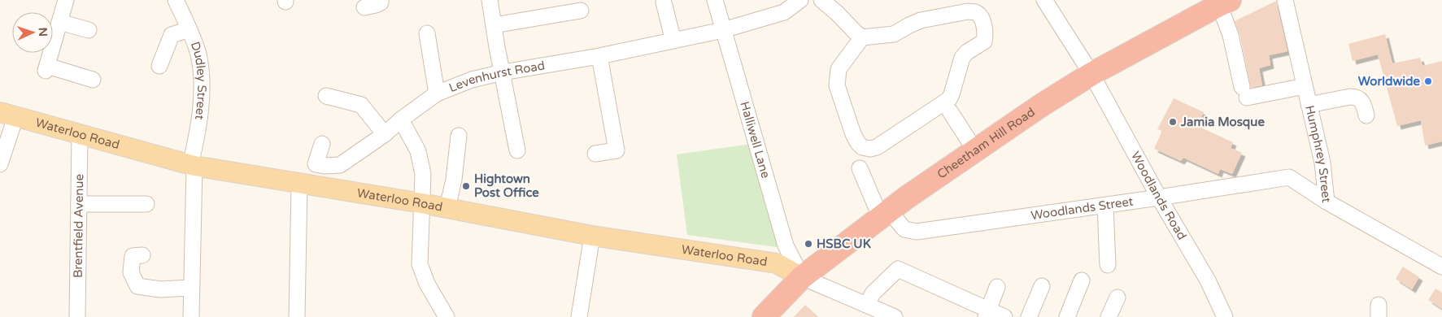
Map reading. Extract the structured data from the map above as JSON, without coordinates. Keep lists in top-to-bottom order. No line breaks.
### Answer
{"streets":{"highway":["Cheetham Hill Road"],"main road":["Waterloo Road"],"street":["Levenhurst Road","Dudley Street","Halliwell Lane","Humphrey Street","Woodlands Road","Woodlands Street","Brentfield Avenue"]},"crossings":[["Levenhurst Road","Halliwell Lane"],["Dudley Street","Waterloo Road"],["Waterloo Road","Halliwell Lane"],["Waterloo Road","Cheetham Hill Road"],["Waterloo Road","Brentfield Avenue"],["Halliwell Lane","Cheetham Hill Road"],["Cheetham Hill Road","Woodlands Road"],["Cheetham Hill Road","Woodlands Street"],["Humphrey Street","Woodlands Street"],["Woodlands Road","Woodlands Street"]],"places":["Worldwide","Jamia Mosque","Hightown Post Office","HSBC UK"],"north":"right"}
